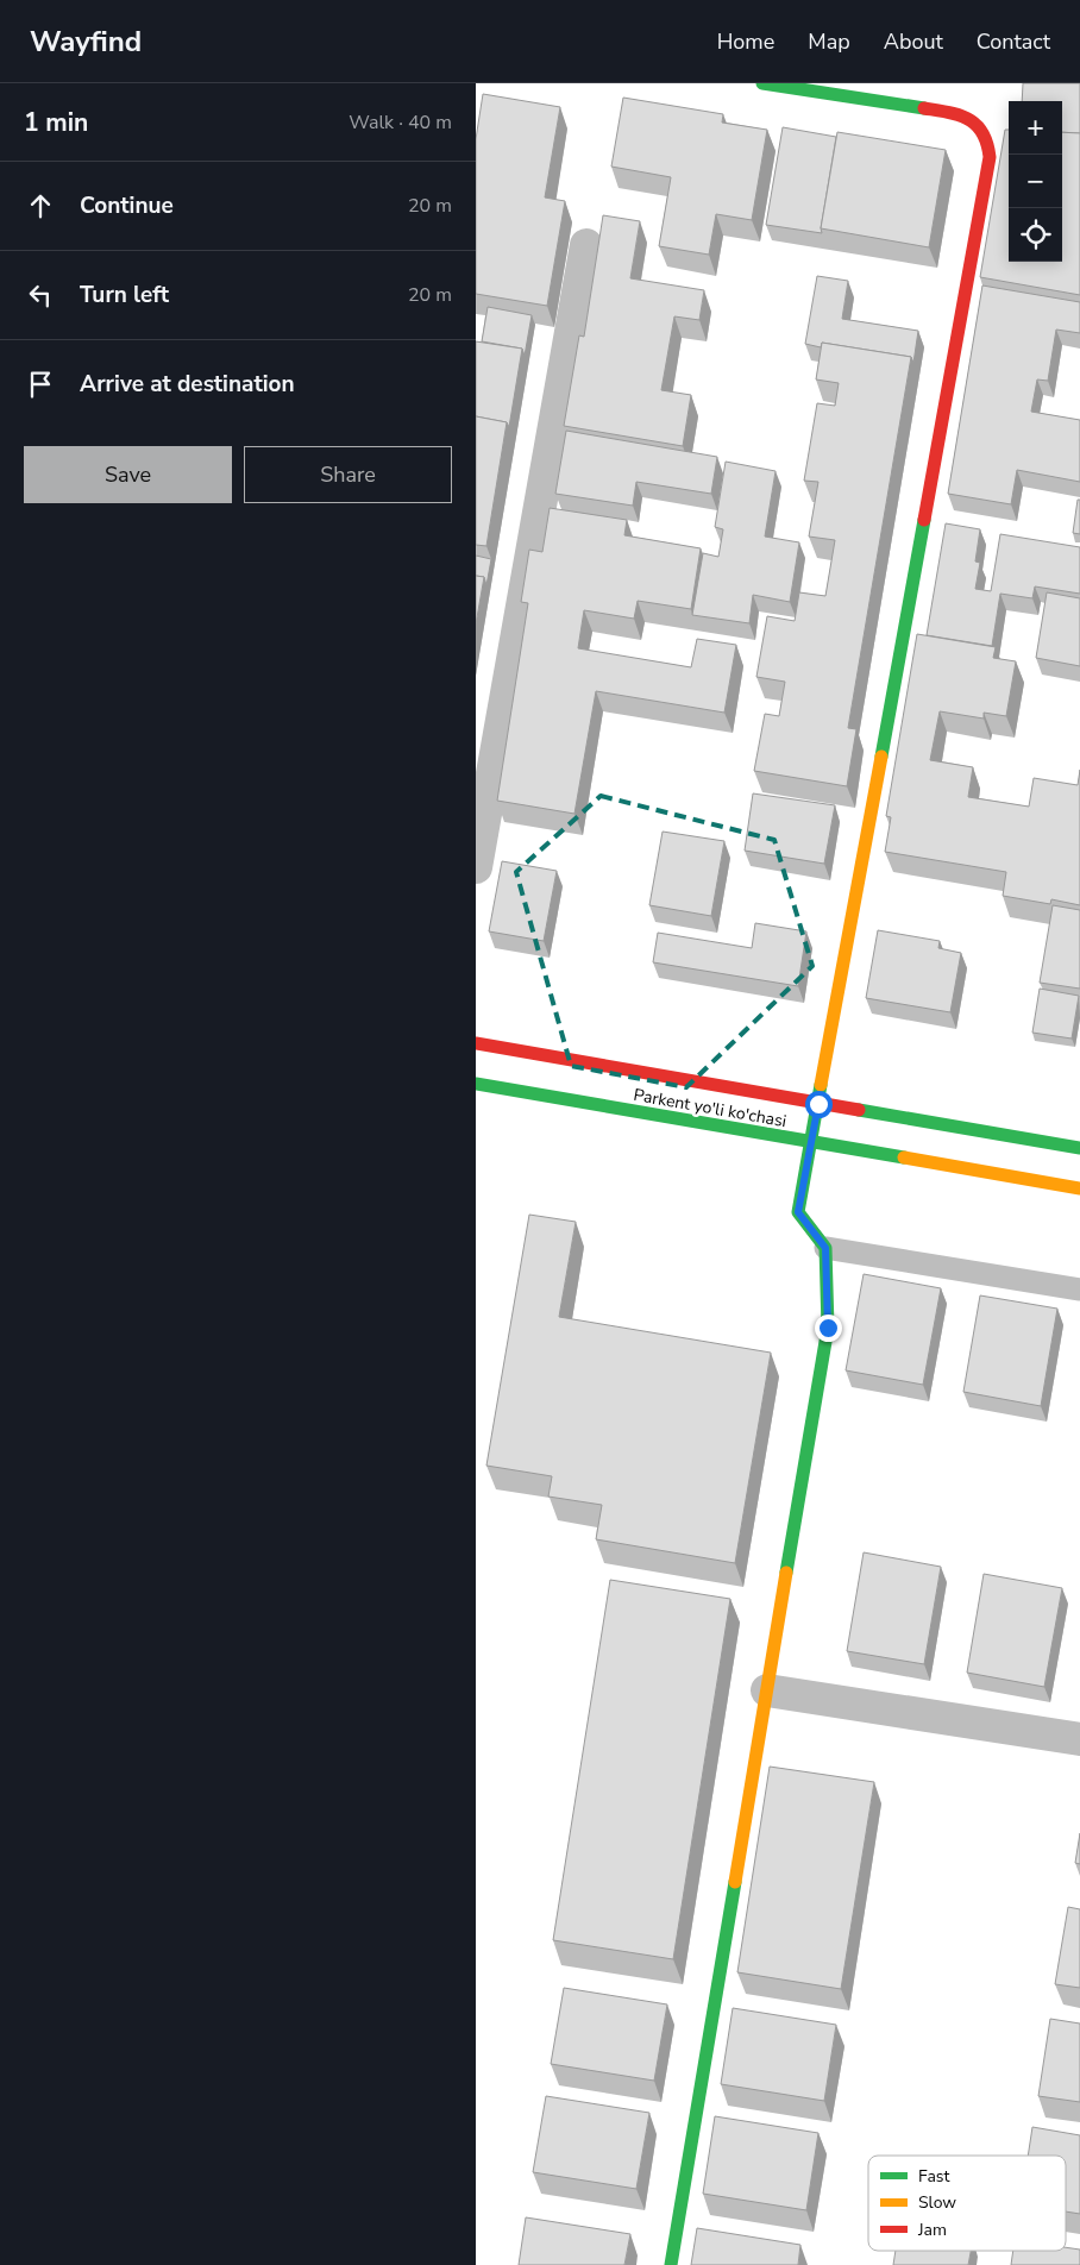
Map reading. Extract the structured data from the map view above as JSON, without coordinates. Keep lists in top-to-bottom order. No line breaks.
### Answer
{"streets":{"street":["Parkent yo'li ko'chasi"]},"legend":["Fast","Slow","Jam"],"page":{"header":"Wayfind","nav":["Home","Map","About","Contact"],"heading":["1 min","Walk · 40 m"],"map_buttons":["+","−"],"list":[["Continue","20 m"],["Turn left","20 m"],"Arrive at destination"],"buttons":["Save","Share"]}}
